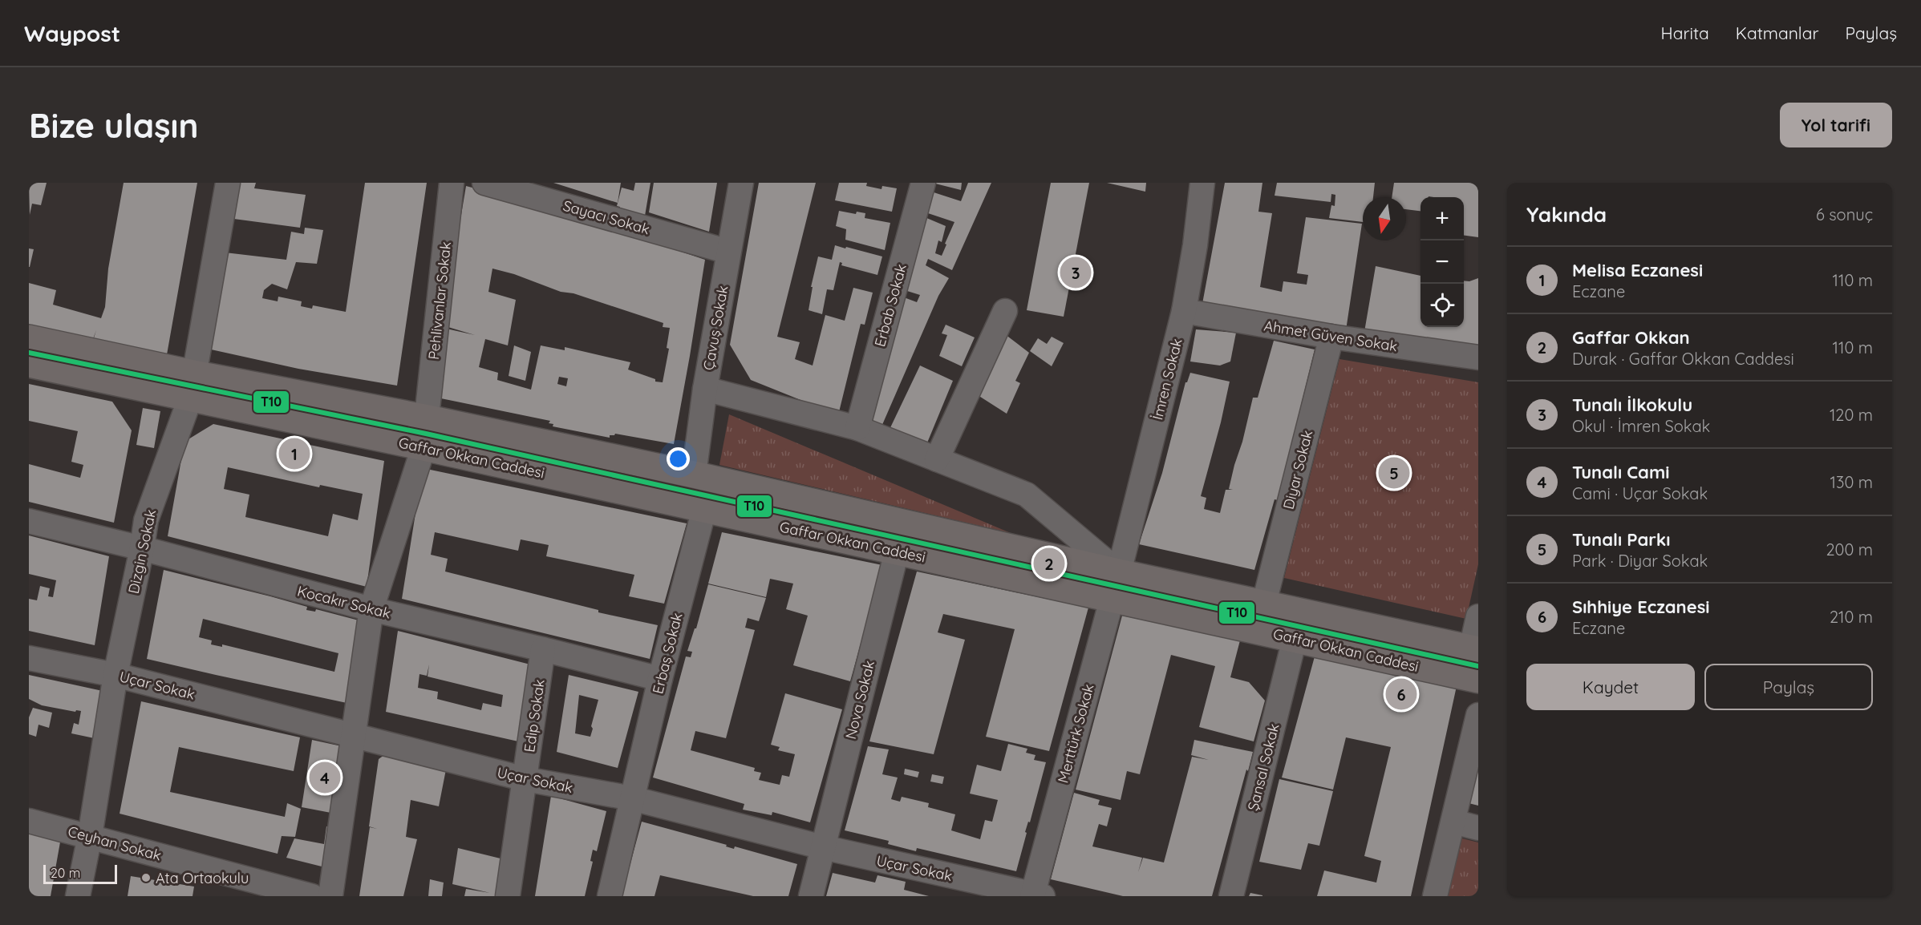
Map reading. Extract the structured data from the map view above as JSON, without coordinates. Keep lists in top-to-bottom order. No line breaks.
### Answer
{"streets":{"main road":["Gaffar Okkan Caddesi"],"street":["Sayacı Sokak","Pehlivanlar Sokak","Erbab Sokak","Çavuş Sokak","Ahmet Güven Sokak","İmren Sokak","Diyar Sokak","Dizgin Sokak","Kocakır Sokak","Erbaş Sokak","Uçar Sokak","Nova Sokak","Edip Sokak","Merttürk Sokak","Şansal Sokak","Ceyhan Sokak"]},"crossings":[["Sayacı Sokak","Çavuş Sokak"],["Pehlivanlar Sokak","Gaffar Okkan Caddesi"],["Pehlivanlar Sokak","Kocakır Sokak"],["Pehlivanlar Sokak","Uçar Sokak"],["Çavuş Sokak","Gaffar Okkan Caddesi"],["Ahmet Güven Sokak","İmren Sokak"],["Ahmet Güven Sokak","Diyar Sokak"],["İmren Sokak","Gaffar Okkan Caddesi"],["İmren Sokak","Merttürk Sokak"],["Gaffar Okkan Caddesi","Diyar Sokak"],["Gaffar Okkan Caddesi","Dizgin Sokak"],["Gaffar Okkan Caddesi","Erbaş Sokak"],["Gaffar Okkan Caddesi","Nova Sokak"],["Gaffar Okkan Caddesi","Merttürk Sokak"],["Gaffar Okkan Caddesi","Şansal Sokak"],["Dizgin Sokak","Kocakır Sokak"],["Dizgin Sokak","Uçar Sokak"],["Dizgin Sokak","Ceyhan Sokak"],["Kocakır Sokak","Erbaş Sokak"],["Kocakır Sokak","Edip Sokak"],["Erbaş Sokak","Uçar Sokak"],["Uçar Sokak","Nova Sokak"],["Uçar Sokak","Edip Sokak"],["Uçar Sokak","Merttürk Sokak"]],"places":["Ata Ortaokulu"],"lines":["transit line T10"],"scale_bar":"20 m","north":"bottom","page":{"header":"Waypost","nav":["Harita","Katmanlar","Paylaş"],"buttons":["Yol tarifi",["Kaydet","Paylaş"]],"title":"Bize ulaşın","heading":["Yakında","6 sonuç"],"map_buttons":["+","−"],"list":[{"mark":"1","name":"Melisa Eczanesi","note":"Eczane","value":"110 m"},{"mark":"2","name":"Gaffar Okkan","note":"Durak · Gaffar Okkan Caddesi","value":"110 m"},{"mark":"3","name":"Tunalı İlkokulu","note":"Okul · İmren Sokak","value":"120 m"},{"mark":"4","name":"Tunalı Cami","note":"Cami · Uçar Sokak","value":"130 m"},{"mark":"5","name":"Tunalı Parkı","note":"Park · Diyar Sokak","value":"200 m"},{"mark":"6","name":"Sıhhiye Eczanesi","note":"Eczane","value":"210 m"}],"pins":["3","1","5","2","6","4"],"scale":"20 m"}}
